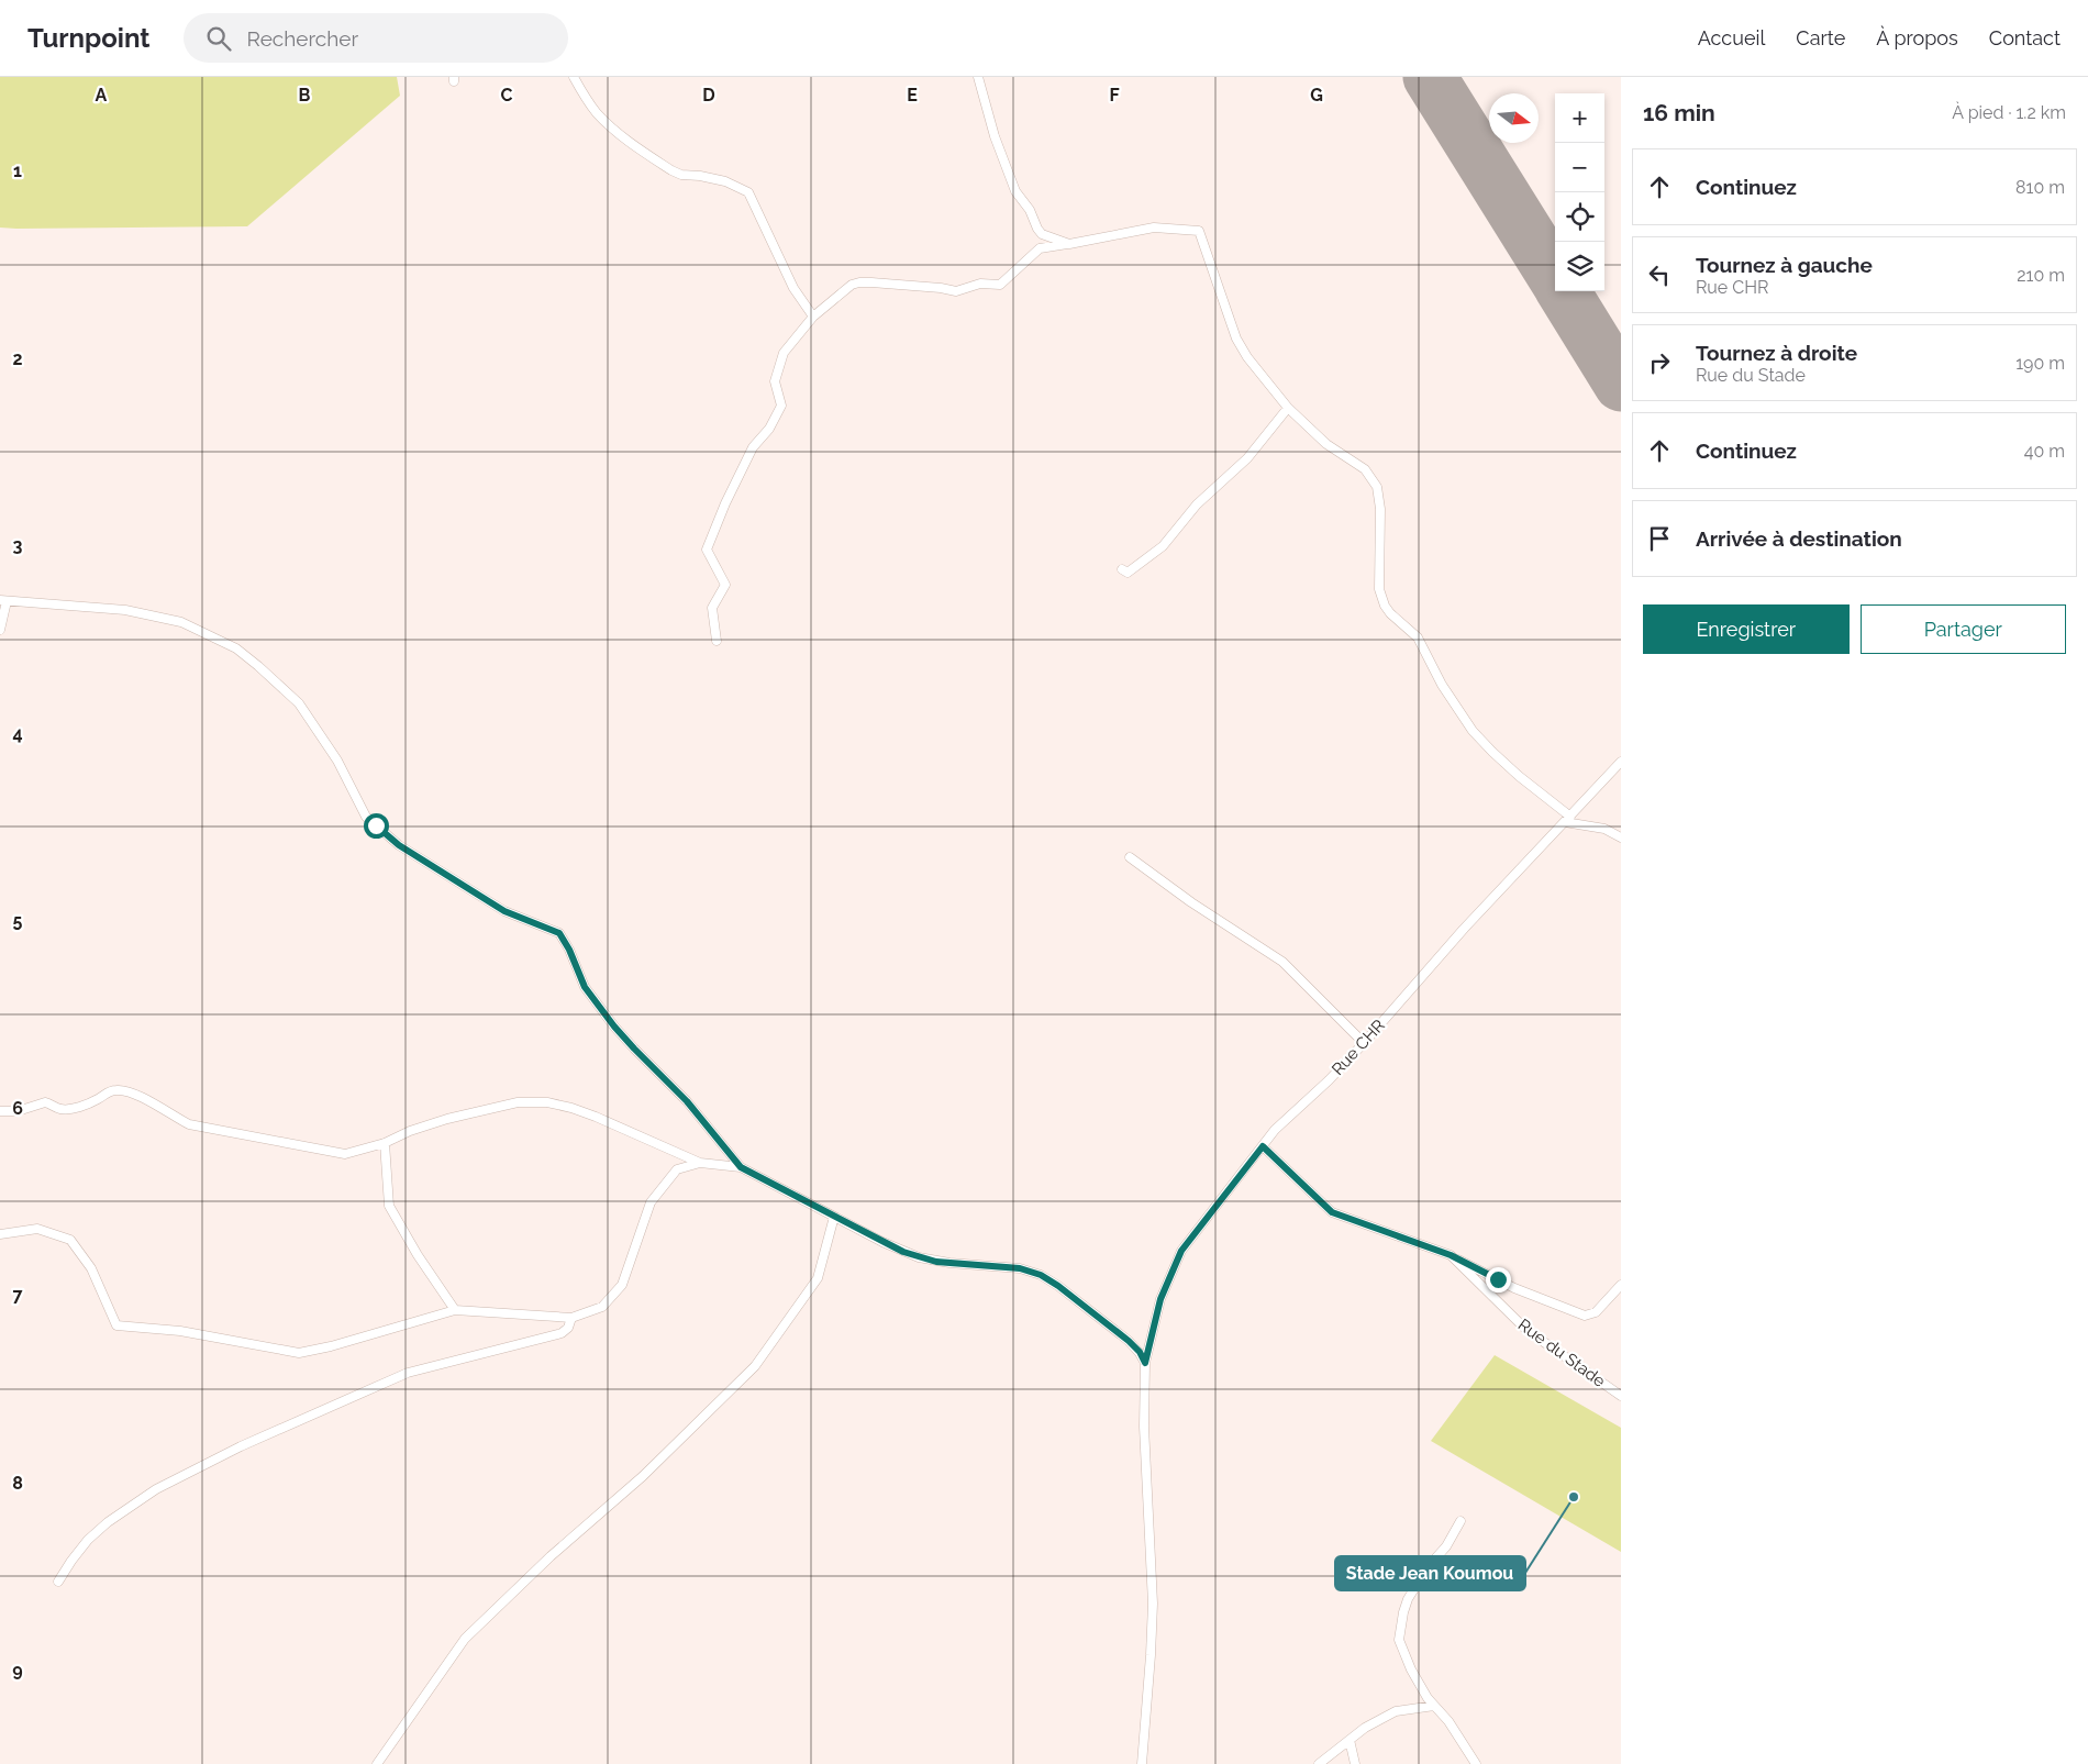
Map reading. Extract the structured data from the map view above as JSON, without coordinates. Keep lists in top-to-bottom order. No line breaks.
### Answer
{"streets":{"street":["Rue CHR","Rue du Stade"]},"crossings":[["Rue CHR","Rue du Stade"]],"places":["Stade Jean Koumou"],"north":"right","page":{"header":"Turnpoint","search":"Rechercher","nav":["Accueil","Carte","À propos","Contact"],"heading":["16 min","À pied · 1.2 km"],"map_buttons":["+","−"],"list":[["Continuez","810 m"],["Tournez à gauche","Rue CHR","210 m"],["Tournez à droite","Rue du Stade","190 m"],["Continuez","40 m"],"Arrivée à destination"],"buttons":["Enregistrer","Partager"]},"grid":{"columns":["A","B","C","D","E","F","G"],"rows":["1","2","3","4","5","6","7","8","9"]}}
